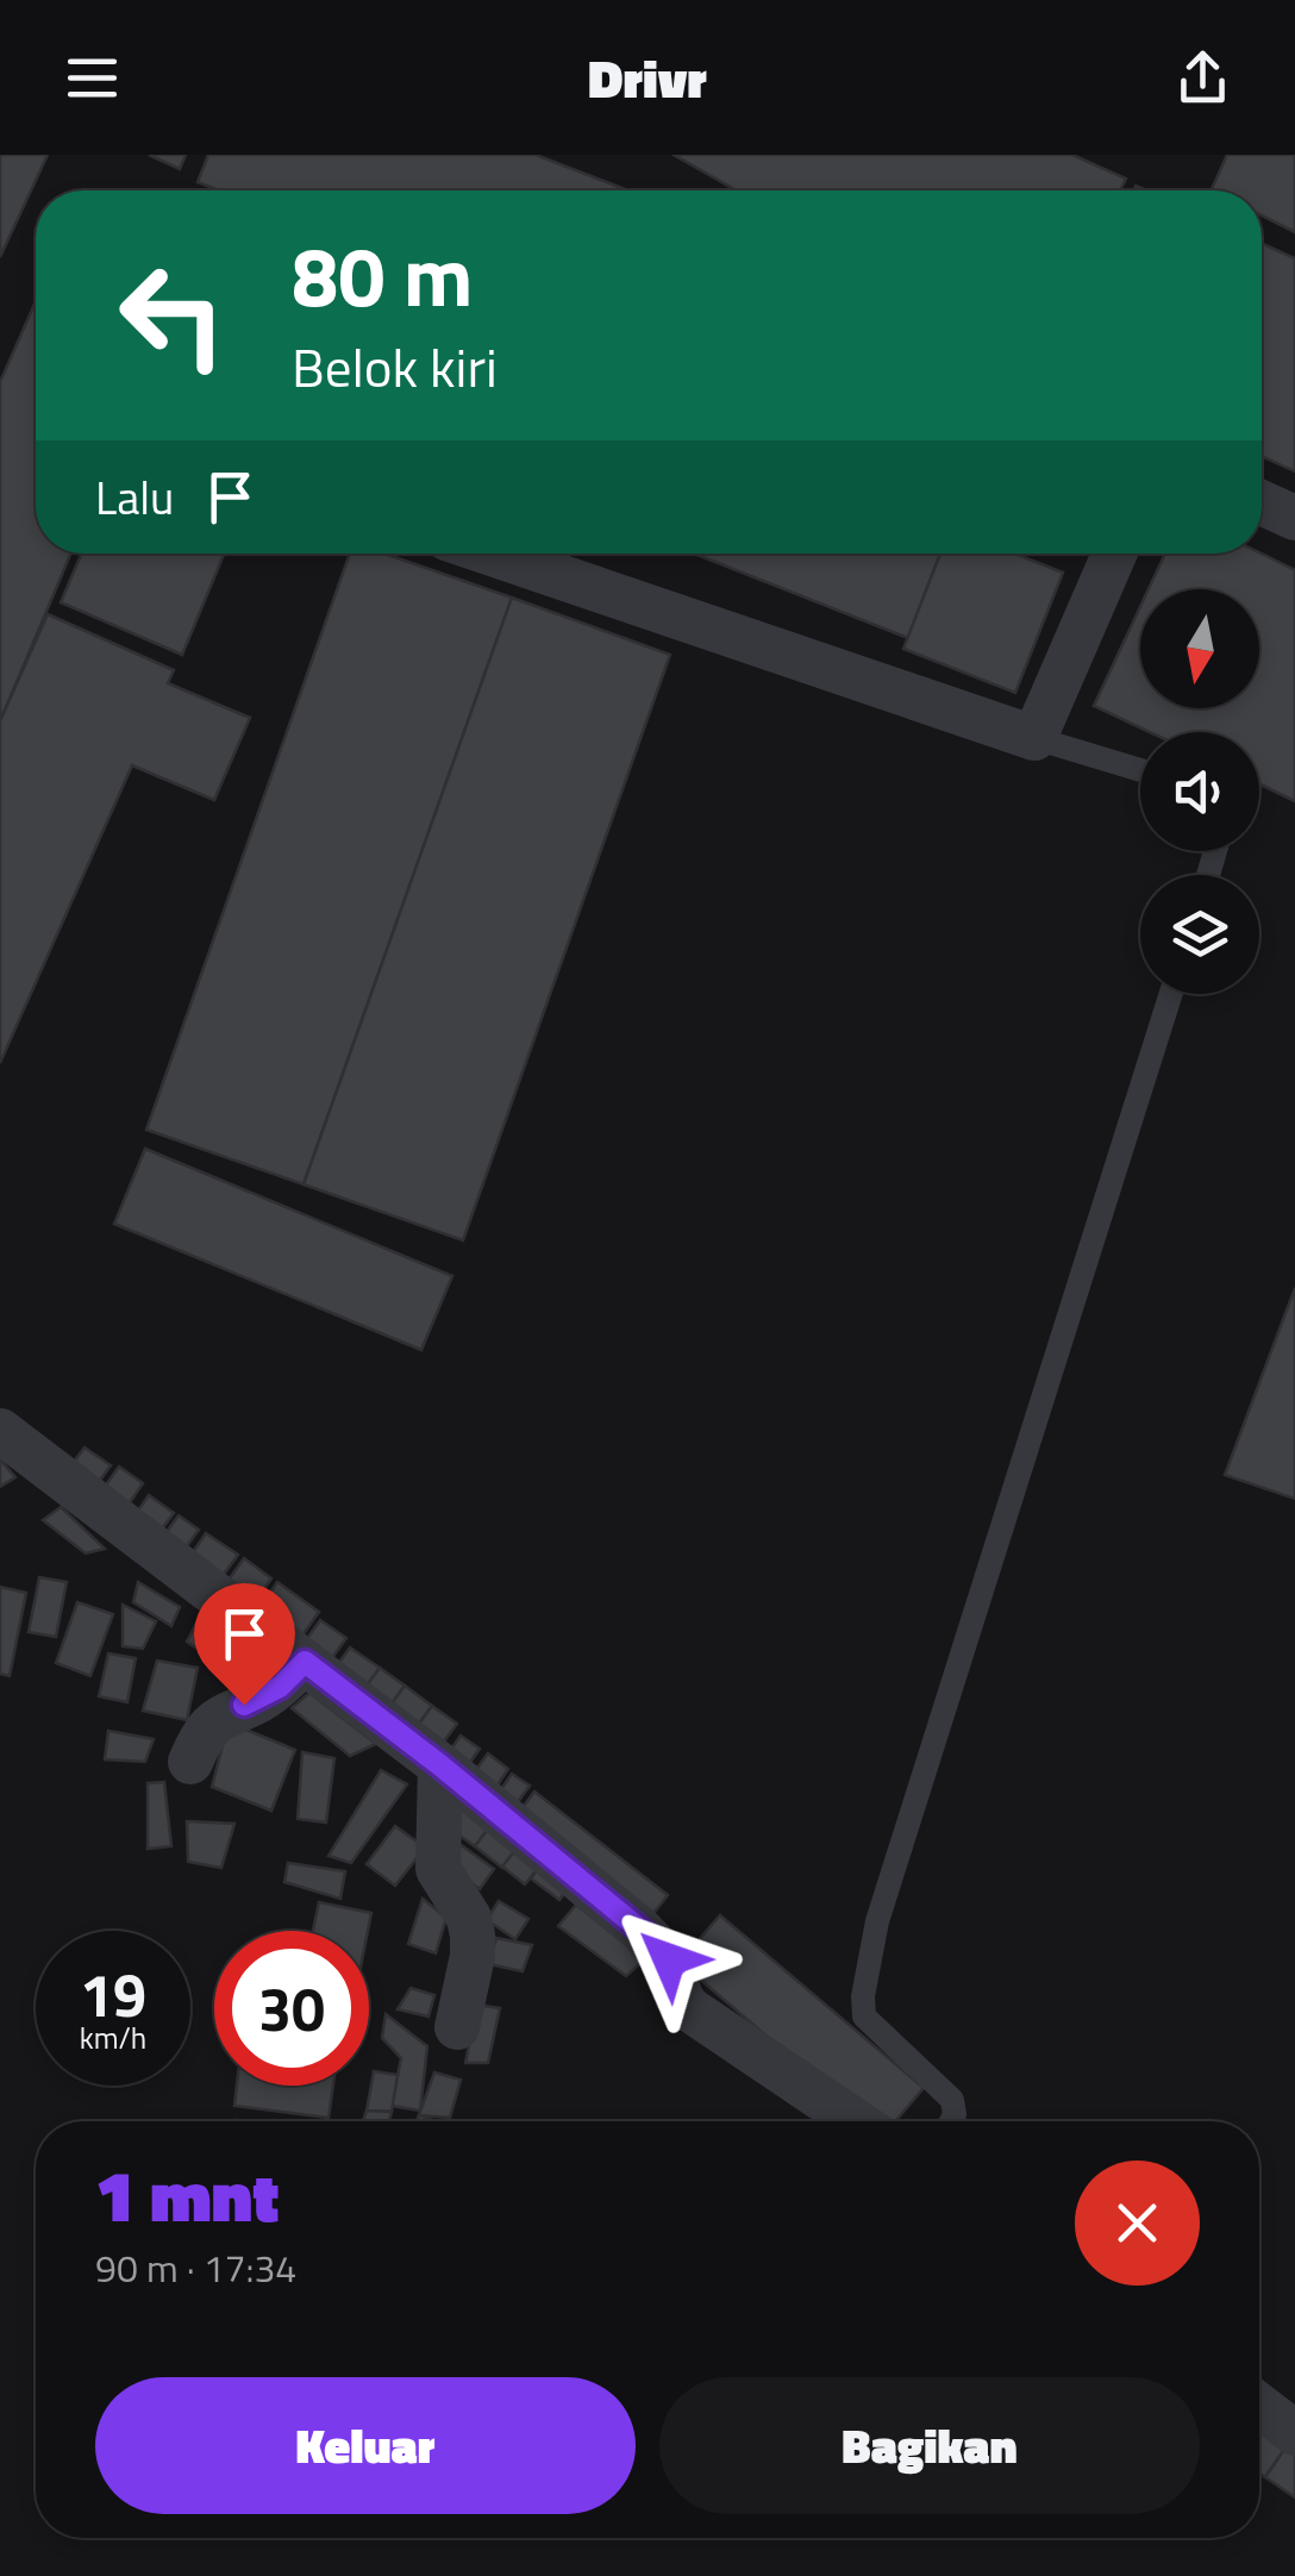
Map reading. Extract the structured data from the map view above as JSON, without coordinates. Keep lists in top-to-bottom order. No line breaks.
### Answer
{"north":"bottom","page":{"header":"Drivr","turn":["80 m","Belok kiri"],"then":"Lalu","speed":"19 km/h","limit":"30","heading":["1 mnt","90 m · 17:34"],"buttons":["Keluar","Bagikan"]}}
